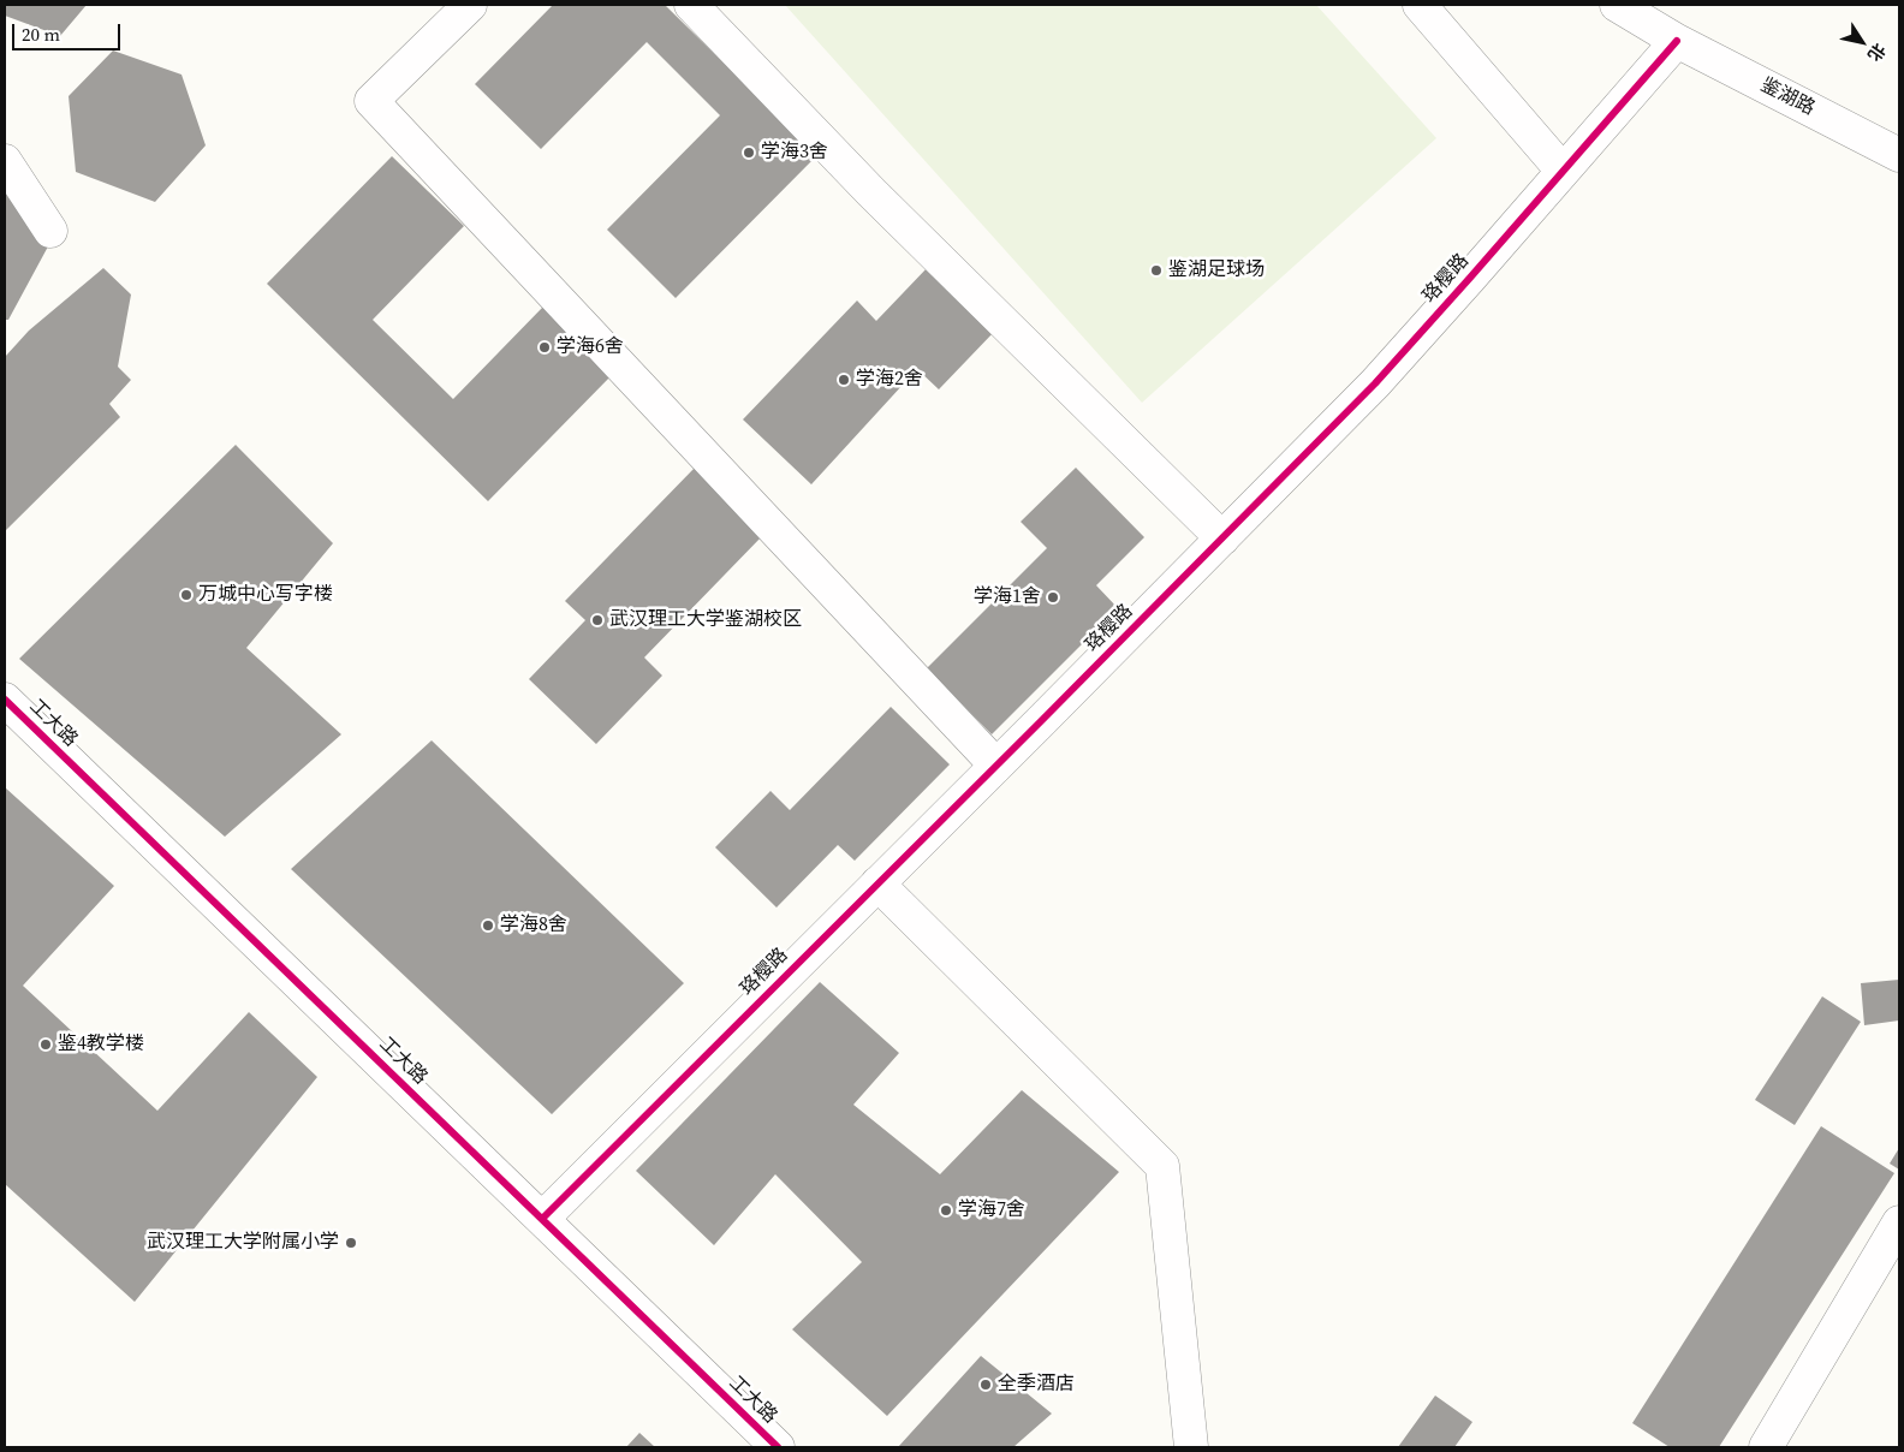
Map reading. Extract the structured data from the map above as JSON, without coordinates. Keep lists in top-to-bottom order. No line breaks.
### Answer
{"streets":{"street":["鉴湖路","珞樱路","工大路"]},"crossings":[["鉴湖路","珞樱路"],["珞樱路","工大路"]],"places":["学海3舍","鉴湖足球场","学海6舍","学海2舍","万城中心写字楼","学海1舍","武汉理工大学鉴湖校区","学海8舍","鉴4教学楼","学海7舍","武汉理工大学附属小学","全季酒店"],"scale_bar":"20 m","north":"bottom right"}
